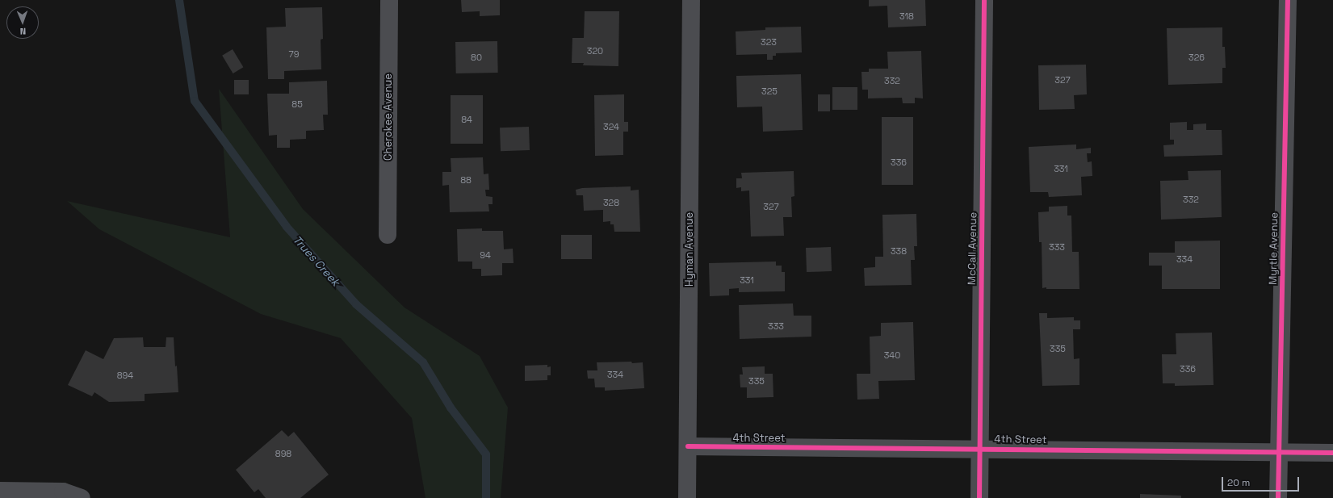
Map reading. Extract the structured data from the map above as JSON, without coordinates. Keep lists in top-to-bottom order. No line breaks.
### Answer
{"streets":{"street":["Cherokee Avenue","McCall Avenue","Myrtle Avenue","Hyman Avenue","4th Street"]},"crossings":[["McCall Avenue","4th Street"],["Myrtle Avenue","4th Street"],["Hyman Avenue","4th Street"]],"water":["Trues Creek"],"house_numbers":["318","323","320","79","80","326","327","332","325","85","84","324","336","331","88","332","328","327","333","338","94","334","331","333","335","340","336","334","894","335","898"],"scale_bar":"20 m","north":"bottom"}
